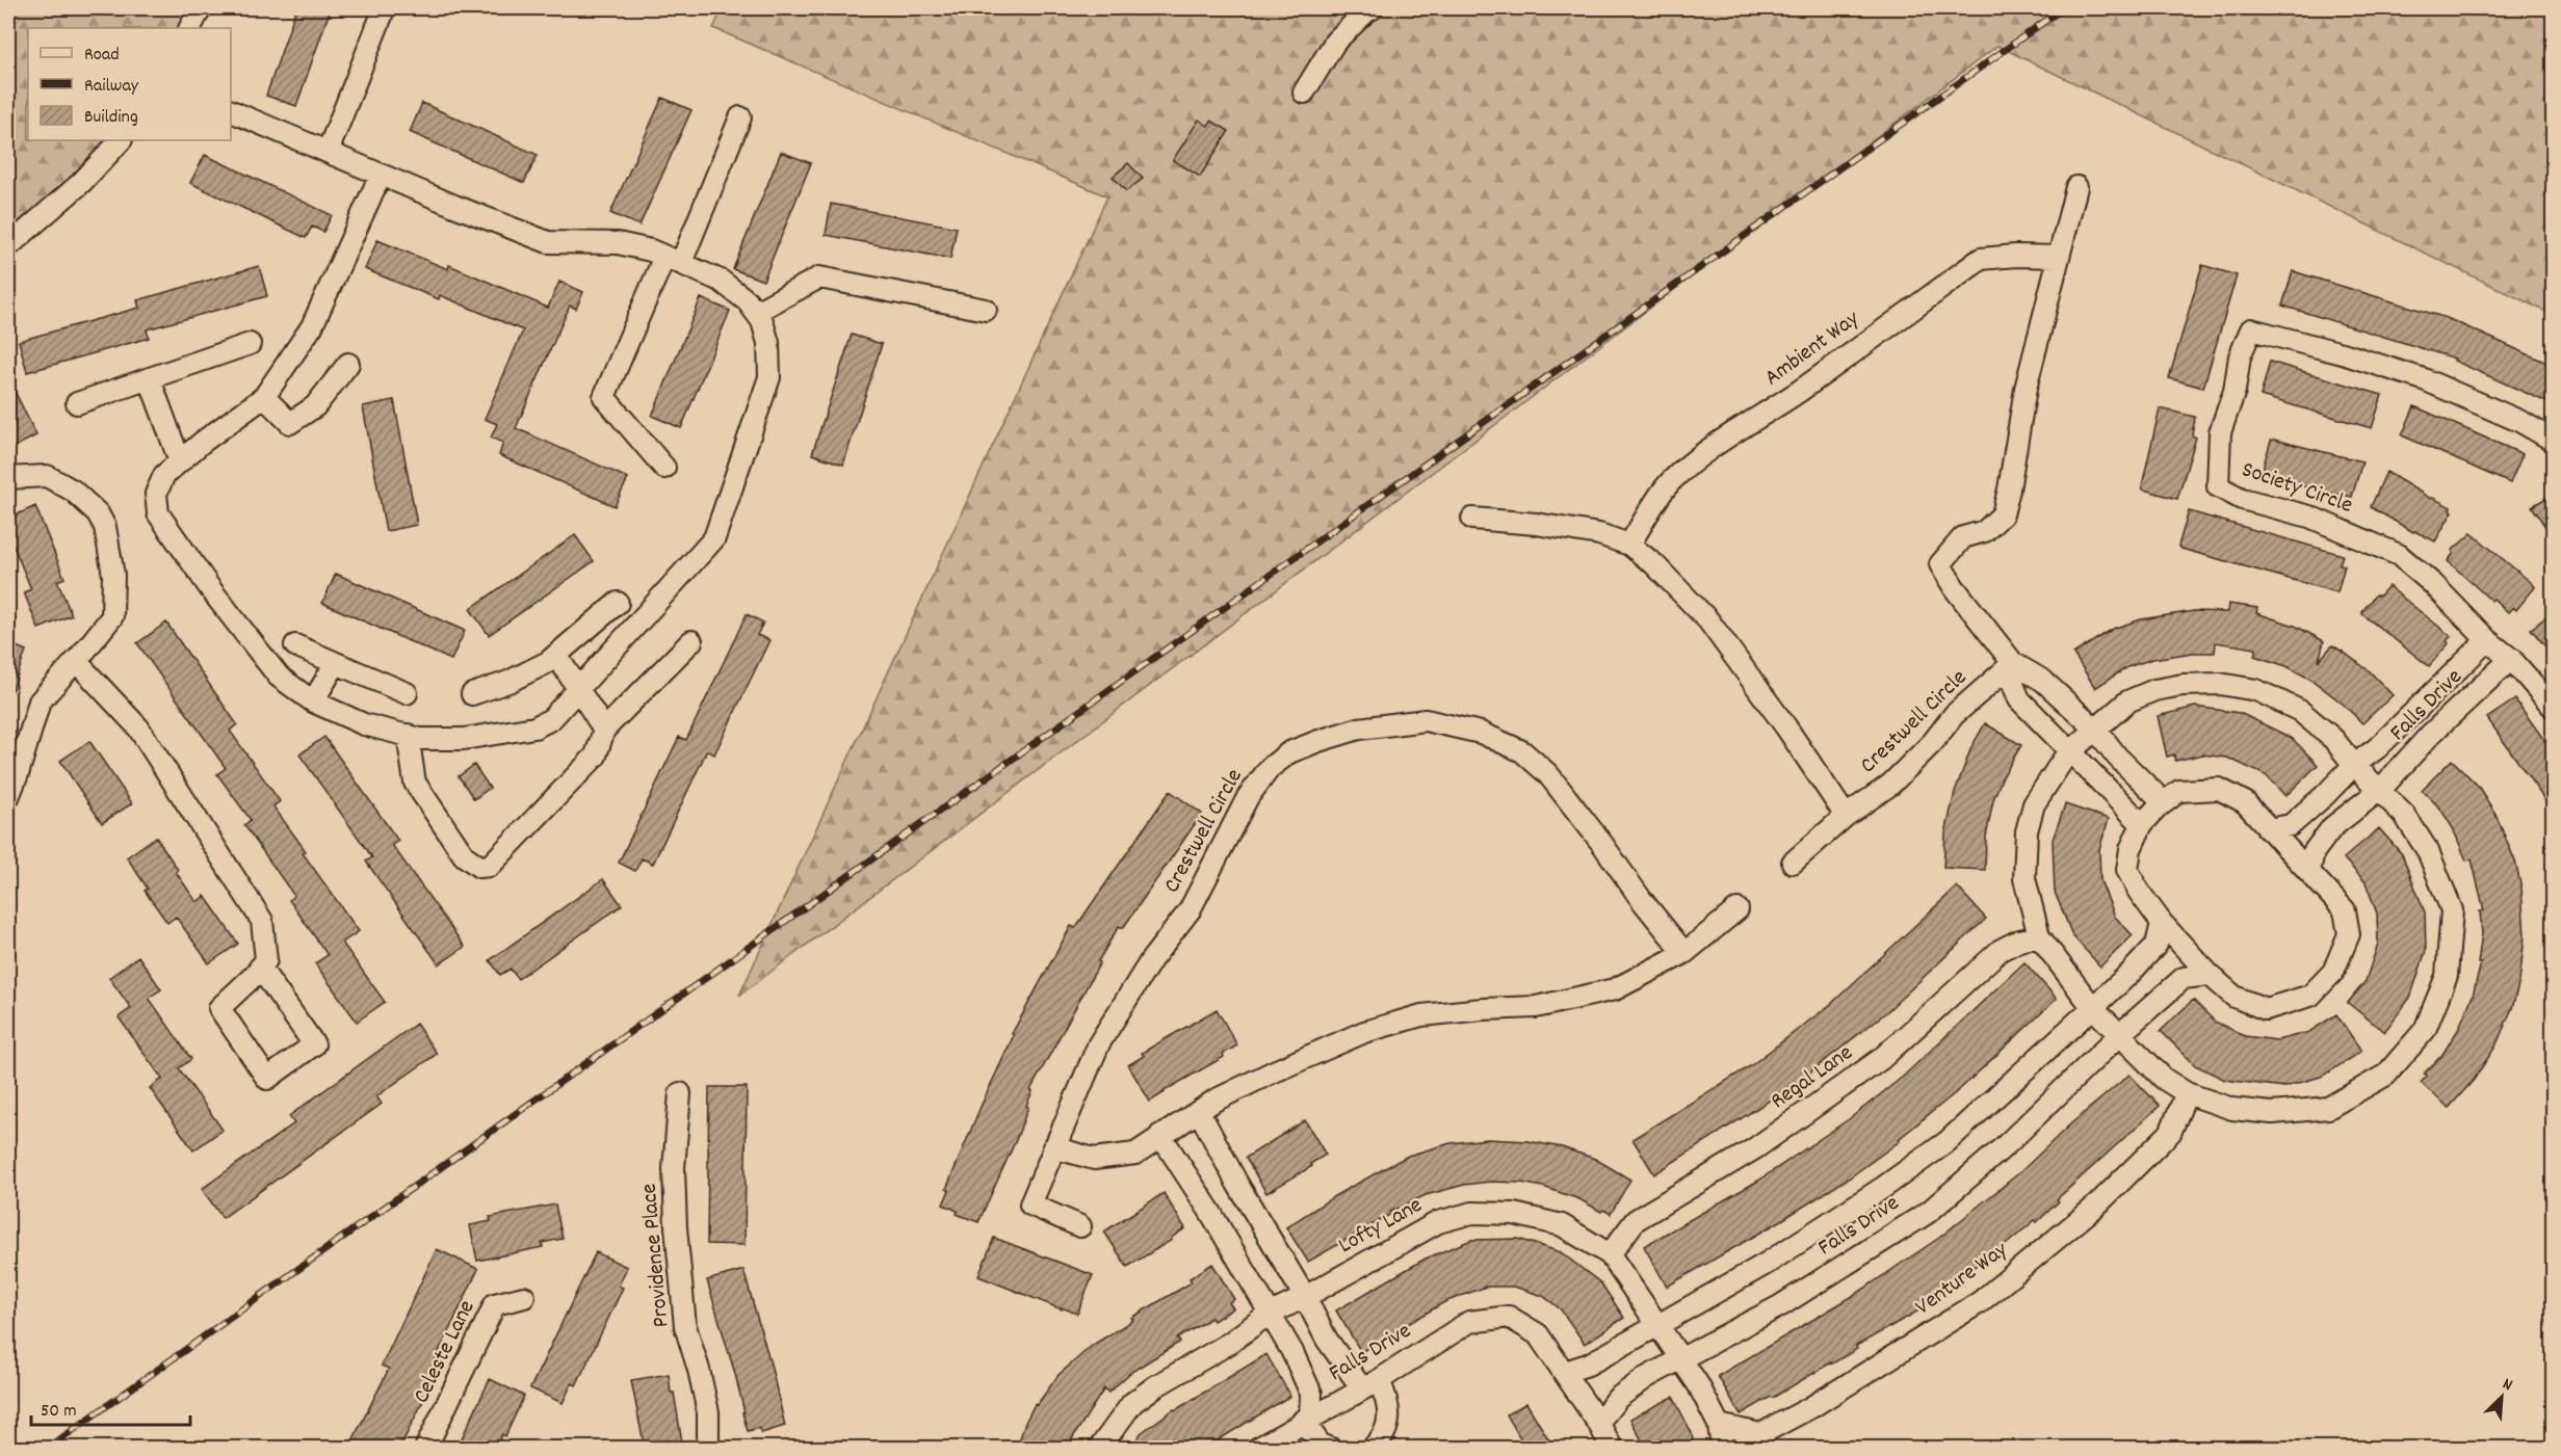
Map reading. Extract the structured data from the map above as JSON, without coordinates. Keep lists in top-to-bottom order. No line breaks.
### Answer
{"streets":{"street":["Ambient Way","Society Circle","Falls Drive","Crestwell Circle","Regal Lane","Lofty Lane","Providence Place","Venture Way","Celeste Lane"]},"crossings":[["Society Circle","Falls Drive"],["Falls Drive","Lofty Lane"],["Regal Lane","Lofty Lane"],["Lofty Lane","Venture Way"]],"legend":["Road","Railway","Building"],"scale_bar":"50 m","north":"top right"}
